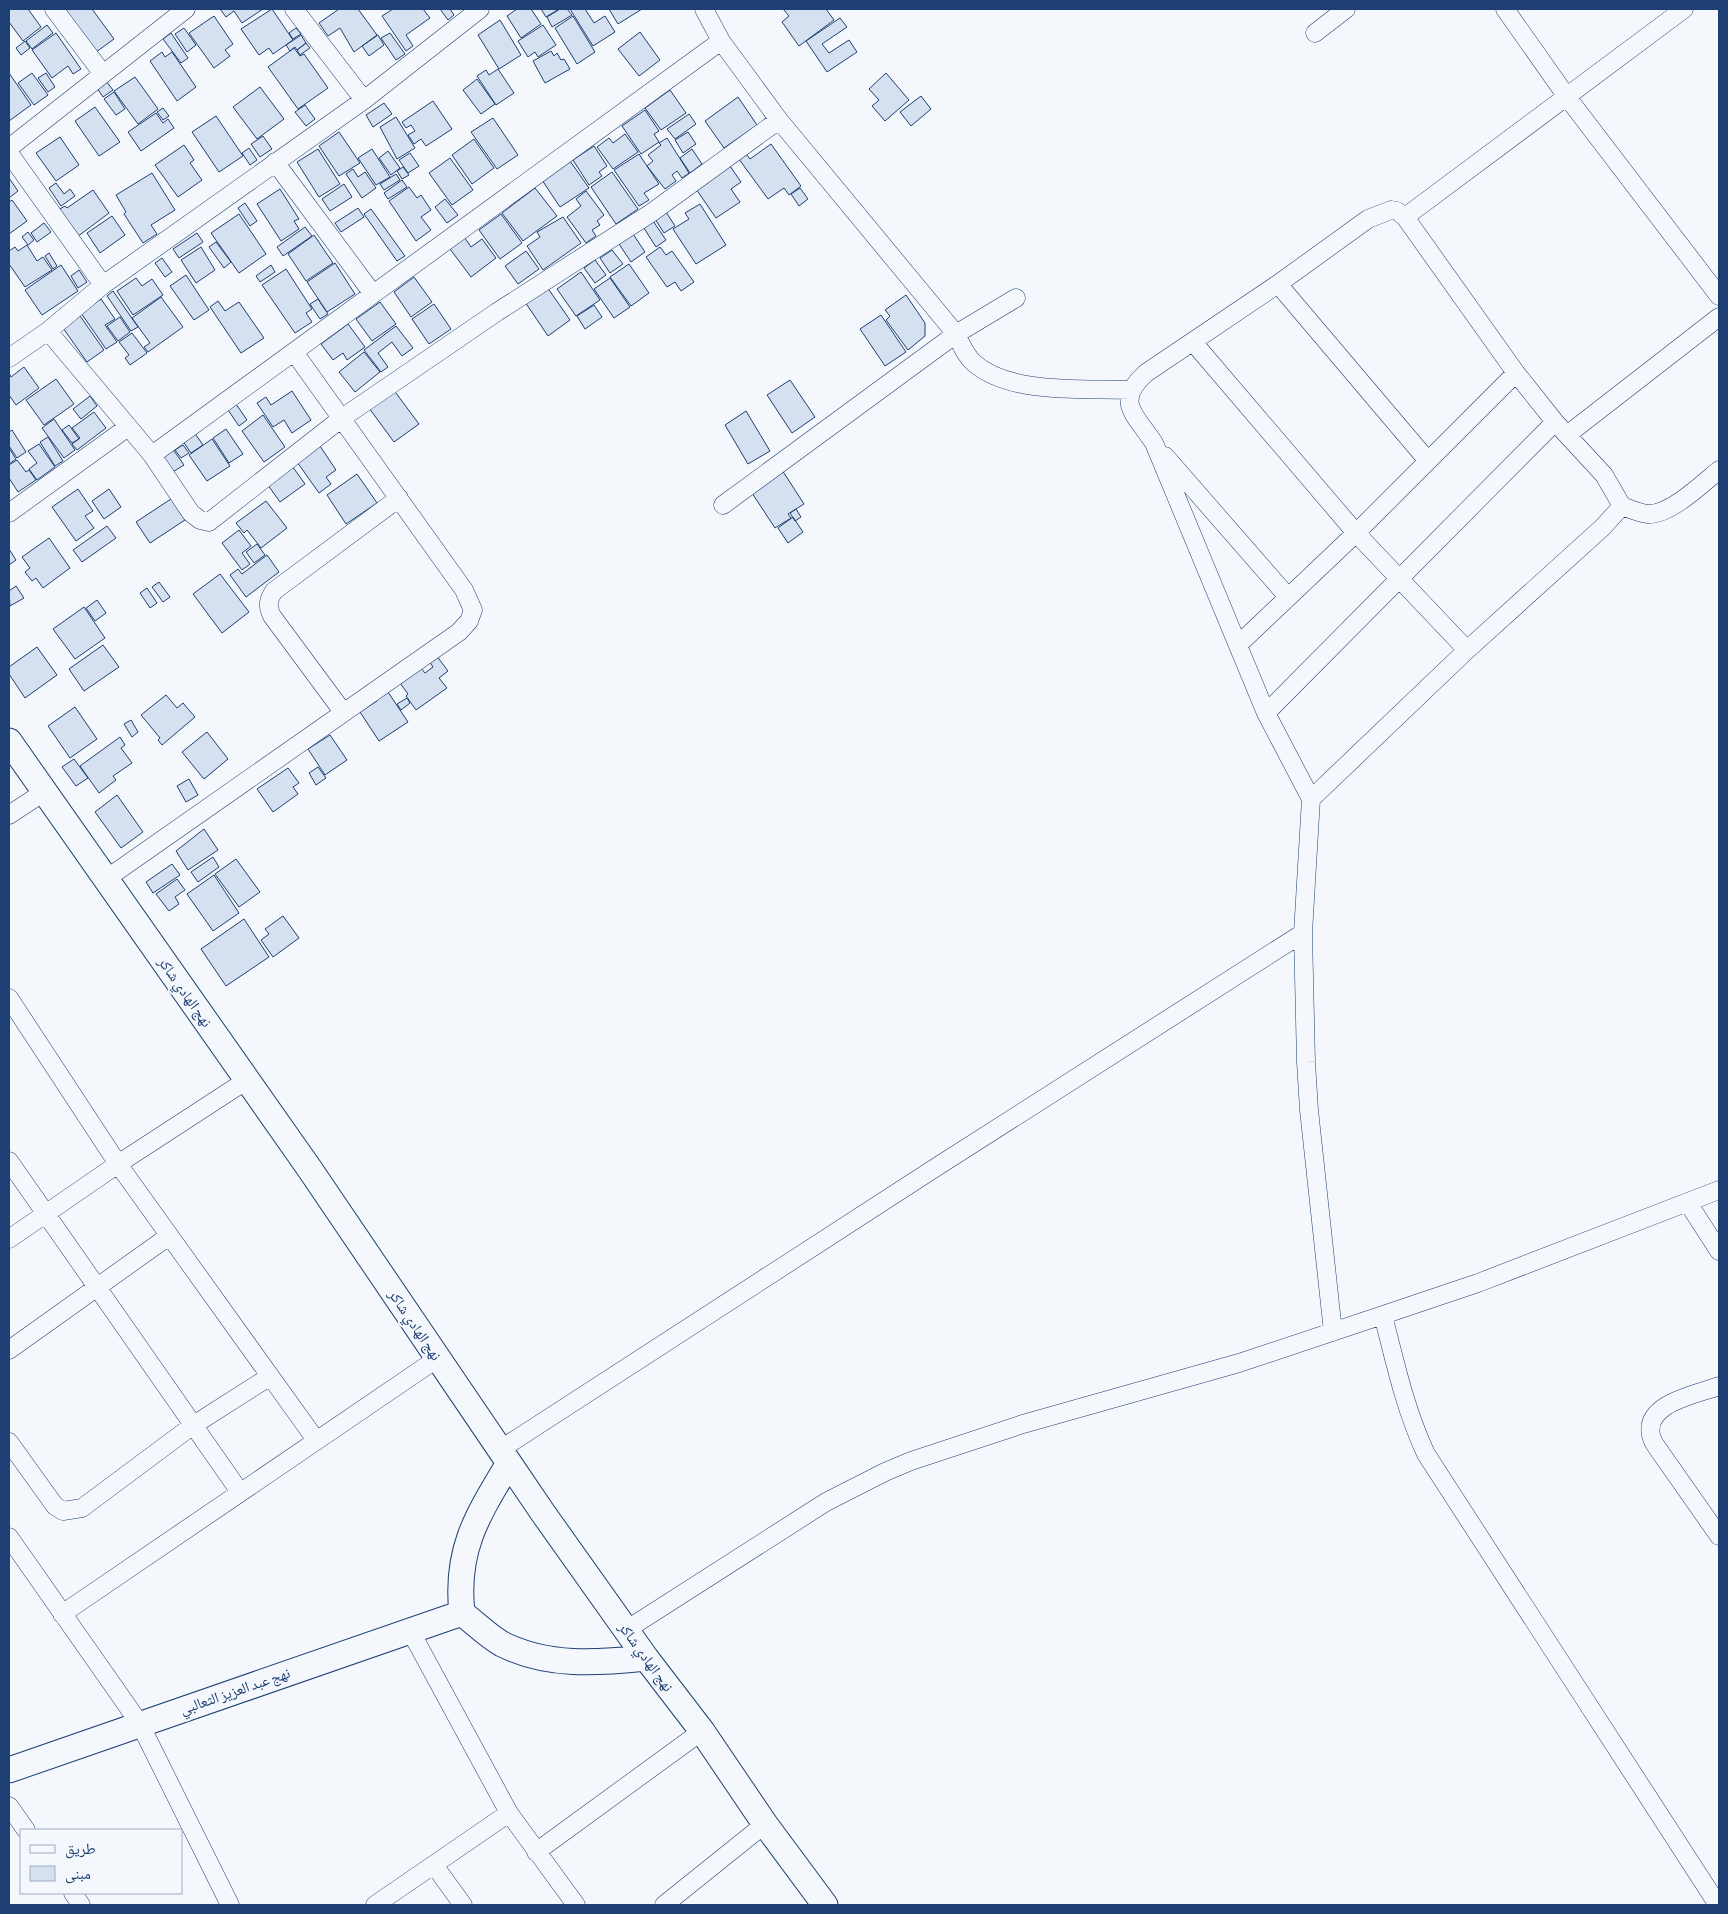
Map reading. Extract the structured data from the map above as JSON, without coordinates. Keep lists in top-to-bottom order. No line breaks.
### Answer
{"streets":{"street":["نهج الهادي شاكر","نهج عبد العزيز الثعالبي"]},"legend":["طريق","مبنى"]}
